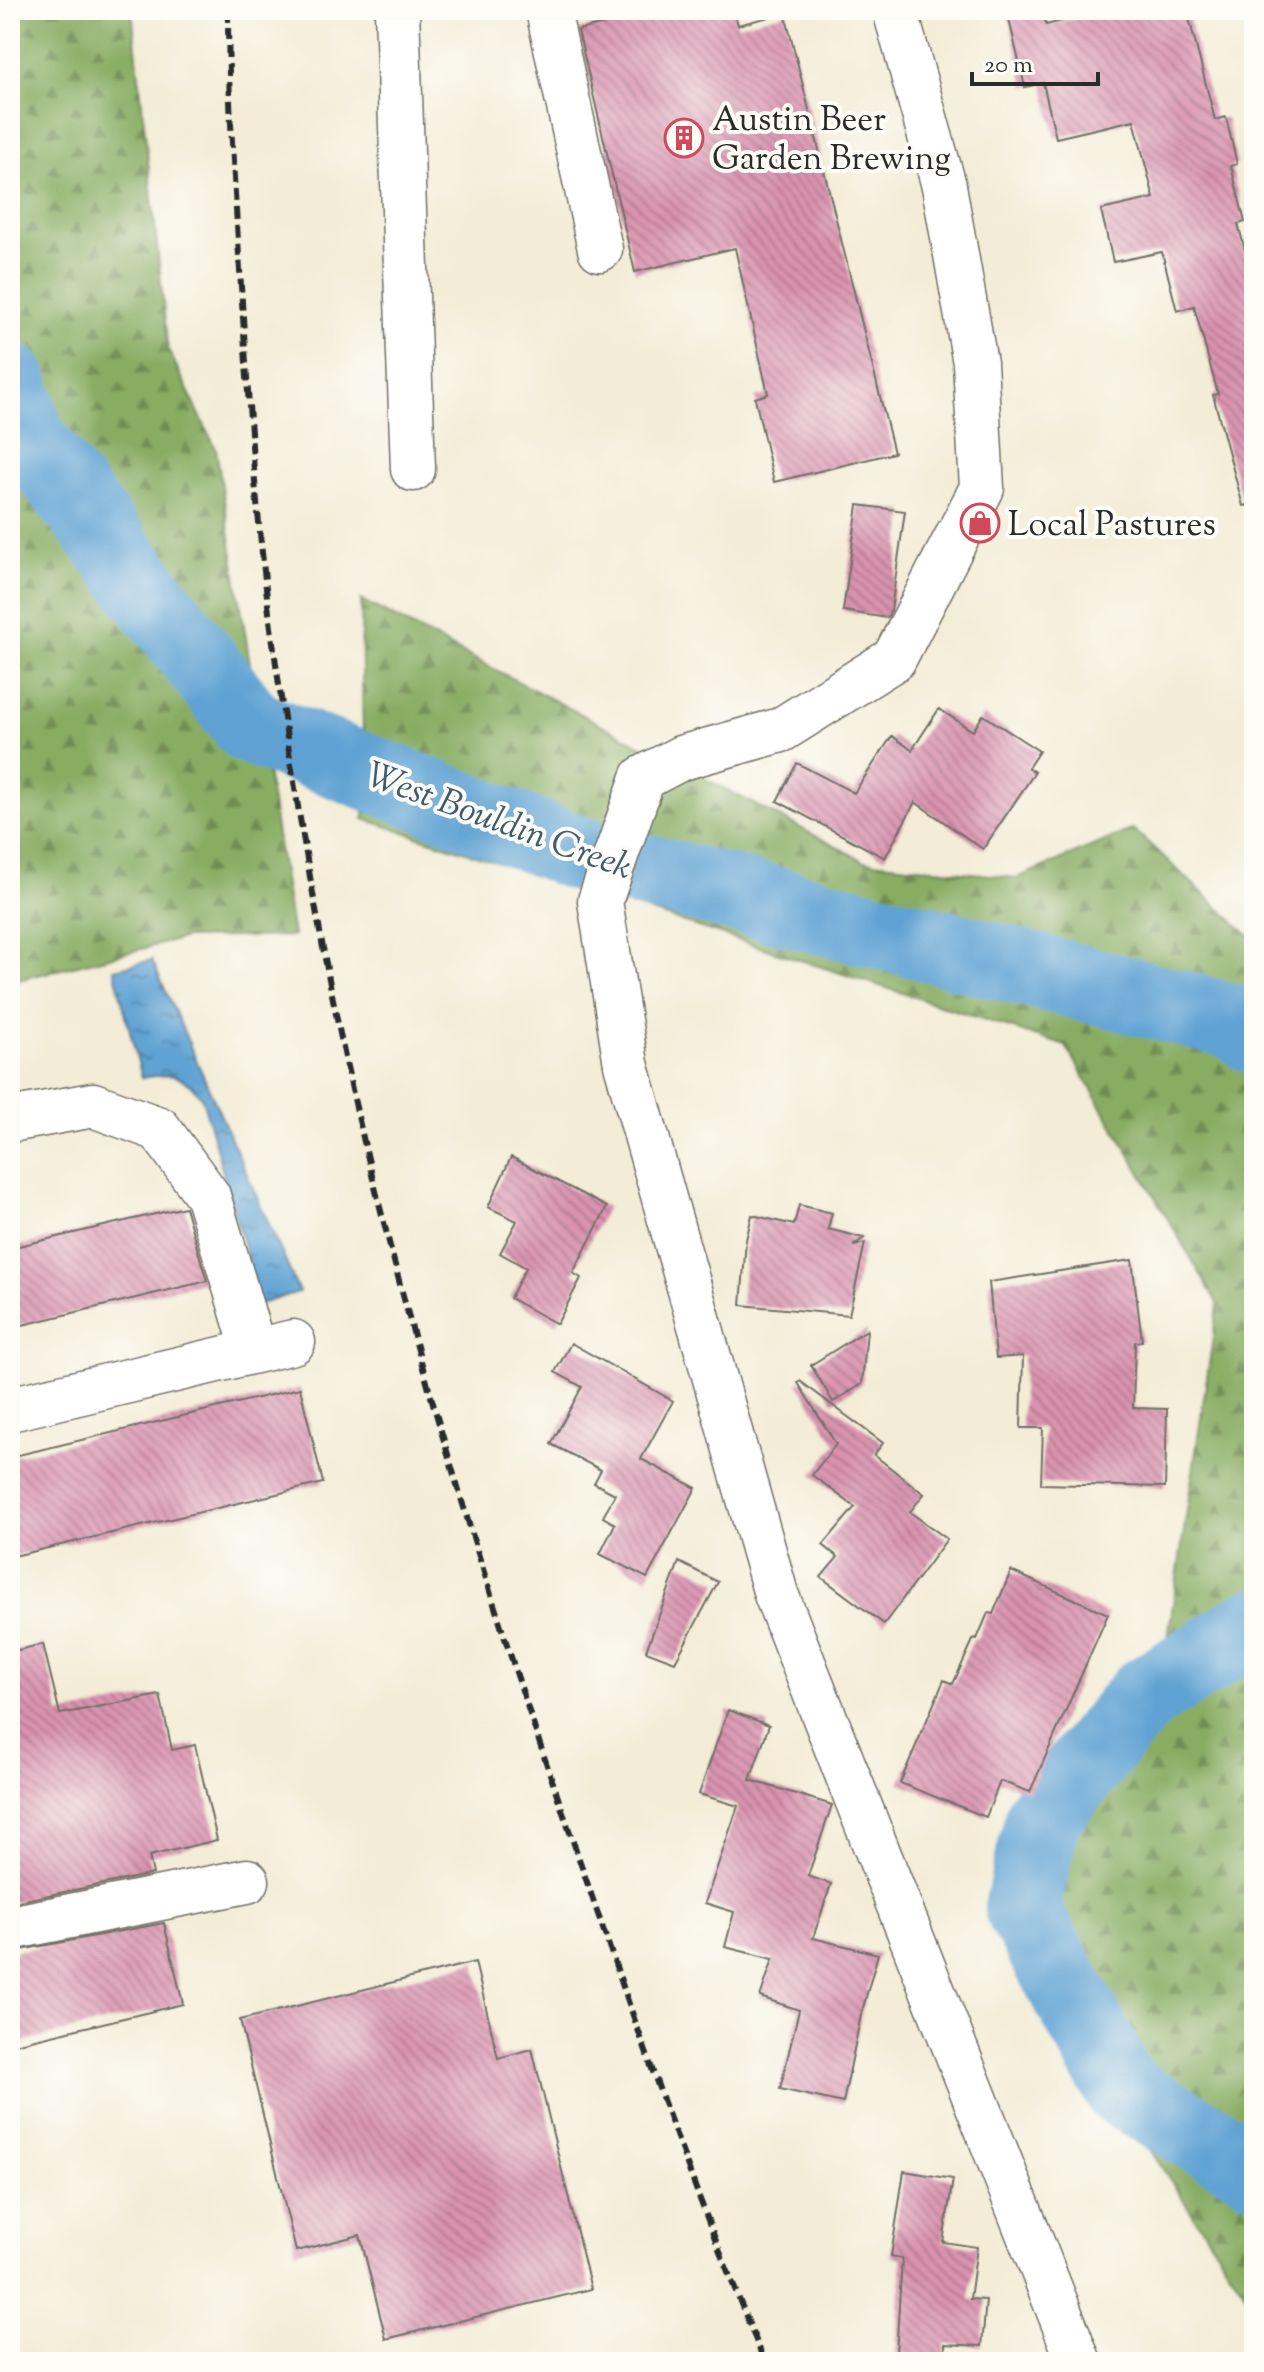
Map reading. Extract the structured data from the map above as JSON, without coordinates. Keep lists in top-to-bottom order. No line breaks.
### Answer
{"water":["West Bouldin Creek"],"places":{"building":["Austin Beer Garden Brewing"],"shop":["Local Pastures"]},"scale_bar":"20 m"}
